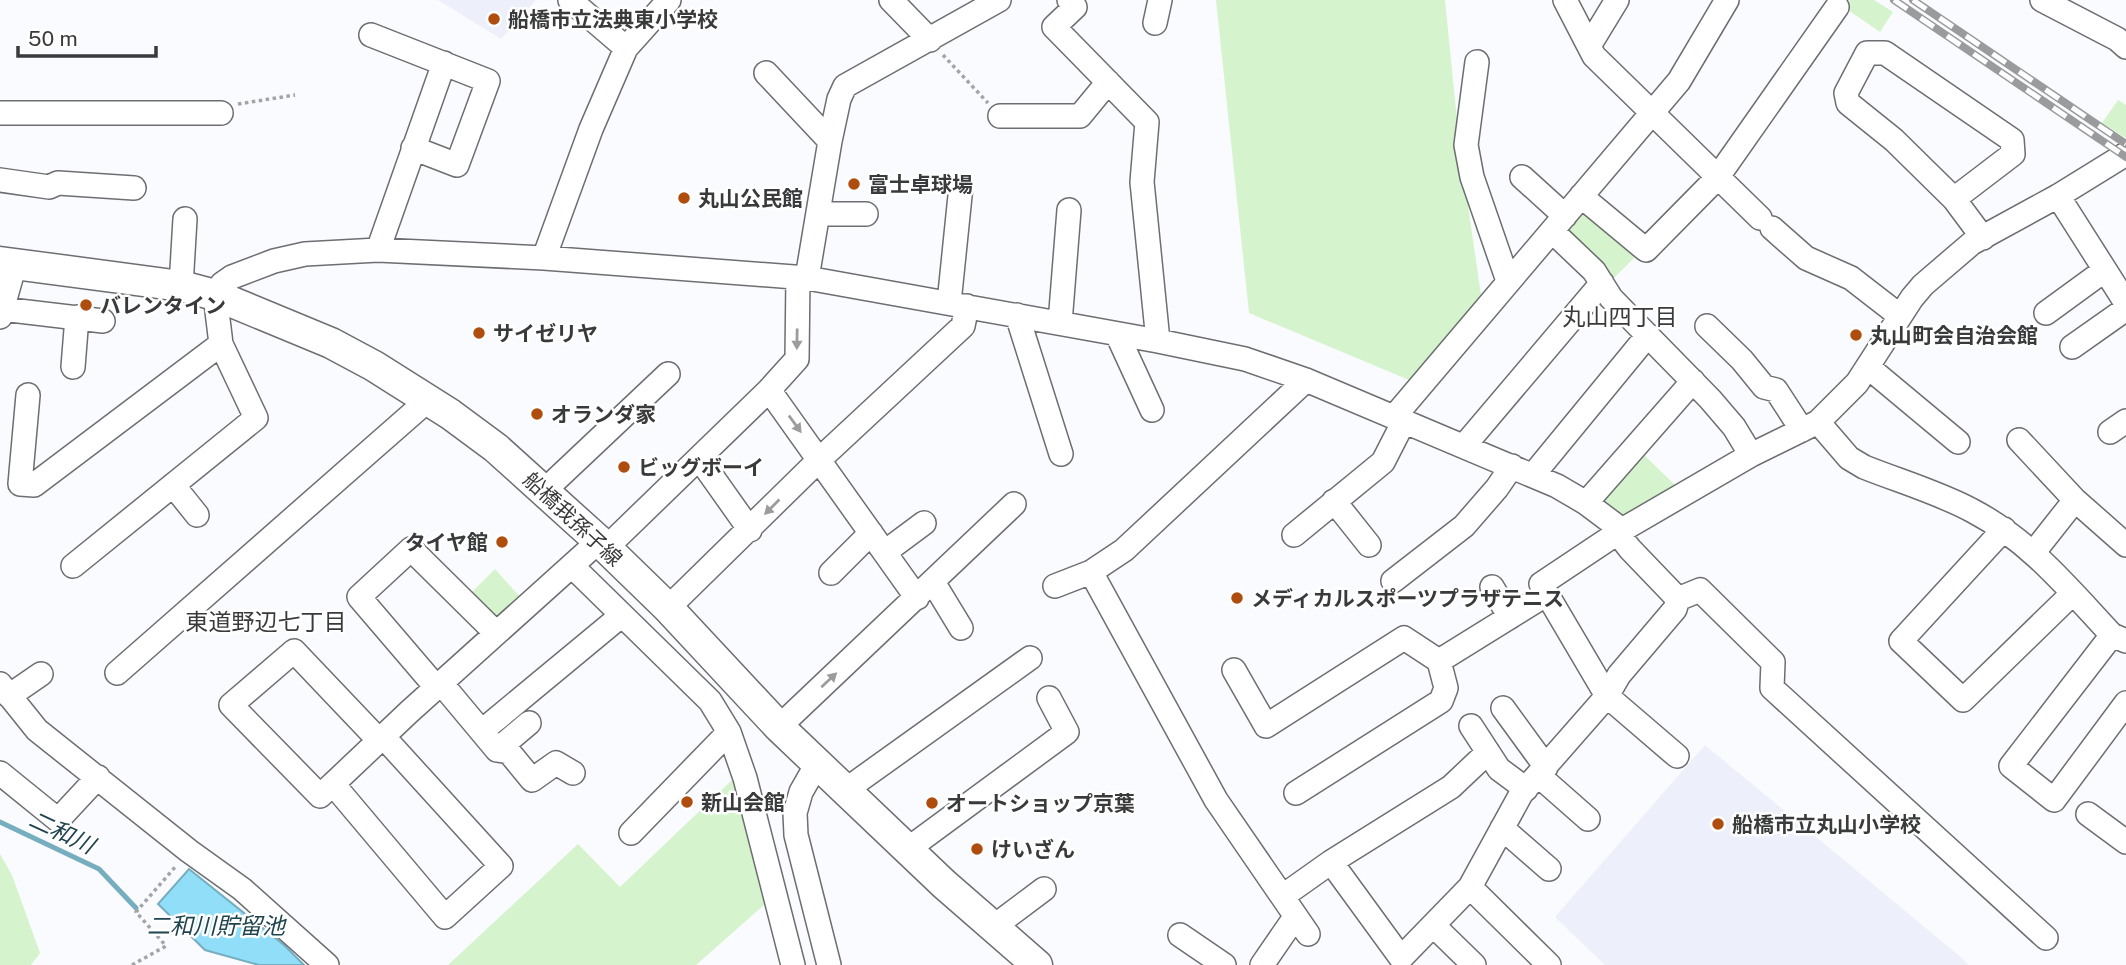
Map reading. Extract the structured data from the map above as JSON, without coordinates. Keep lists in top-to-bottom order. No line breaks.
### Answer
{"streets":{"main road":["船橋我孫子線"]},"districts":["丸山四丁目","東道野辺七丁目"],"water":["二和川","二和川貯留池"],"places":["船橋市立法典東小学校","富士卓球場","丸山公民館","バレンタイン","サイゼリヤ","丸山町会自治会館","オランダ家","ビッグボーイ","タイヤ館","メディカルスポーツプラザテニス","新山会館","オートショップ京葉","船橋市立丸山小学校","けいざん"],"scale_bar":"50 m"}
